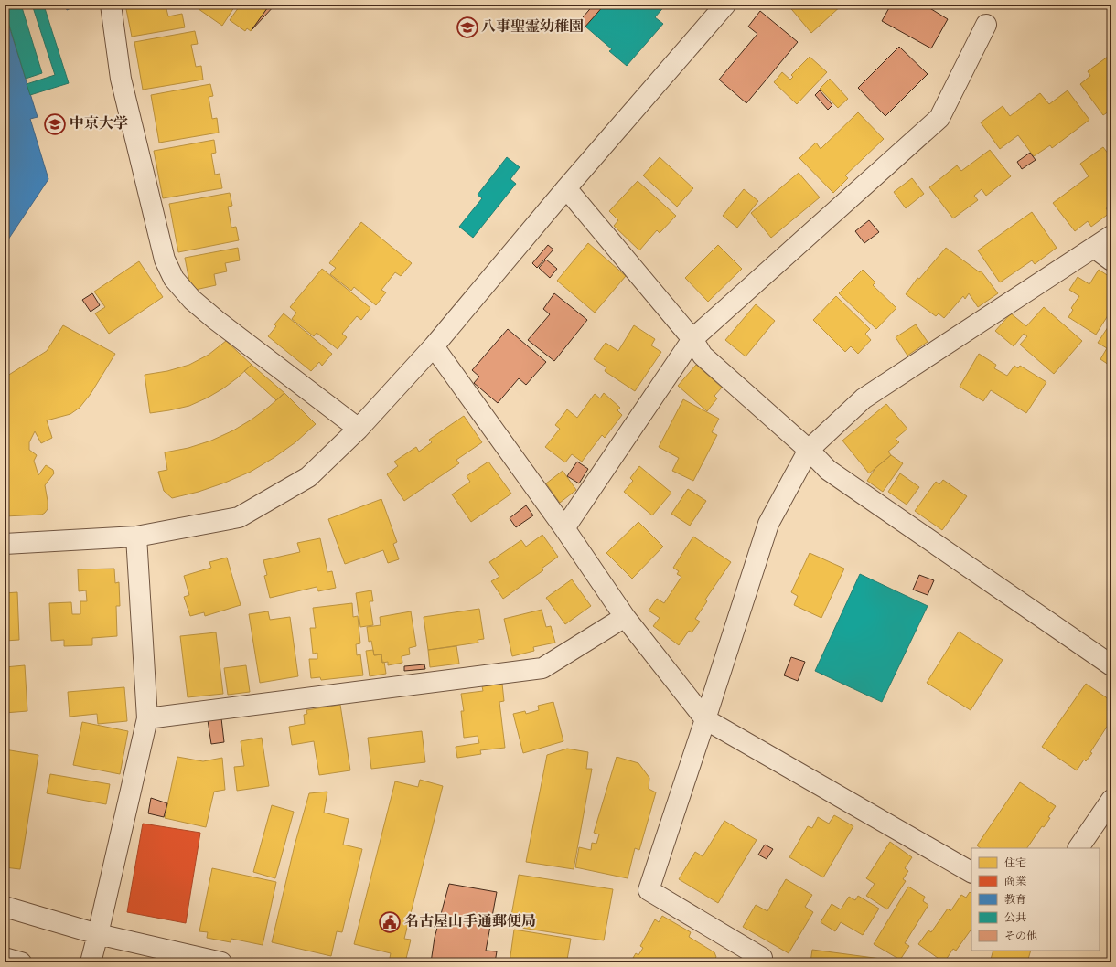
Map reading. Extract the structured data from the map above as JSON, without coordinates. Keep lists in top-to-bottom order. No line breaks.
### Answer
{"places":{"school or university":["八事聖霊幼稚園","中京大学"],"public building":["名古屋山手通郵便局"]},"legend":["住宅","商業","教育","公共","その他"]}
